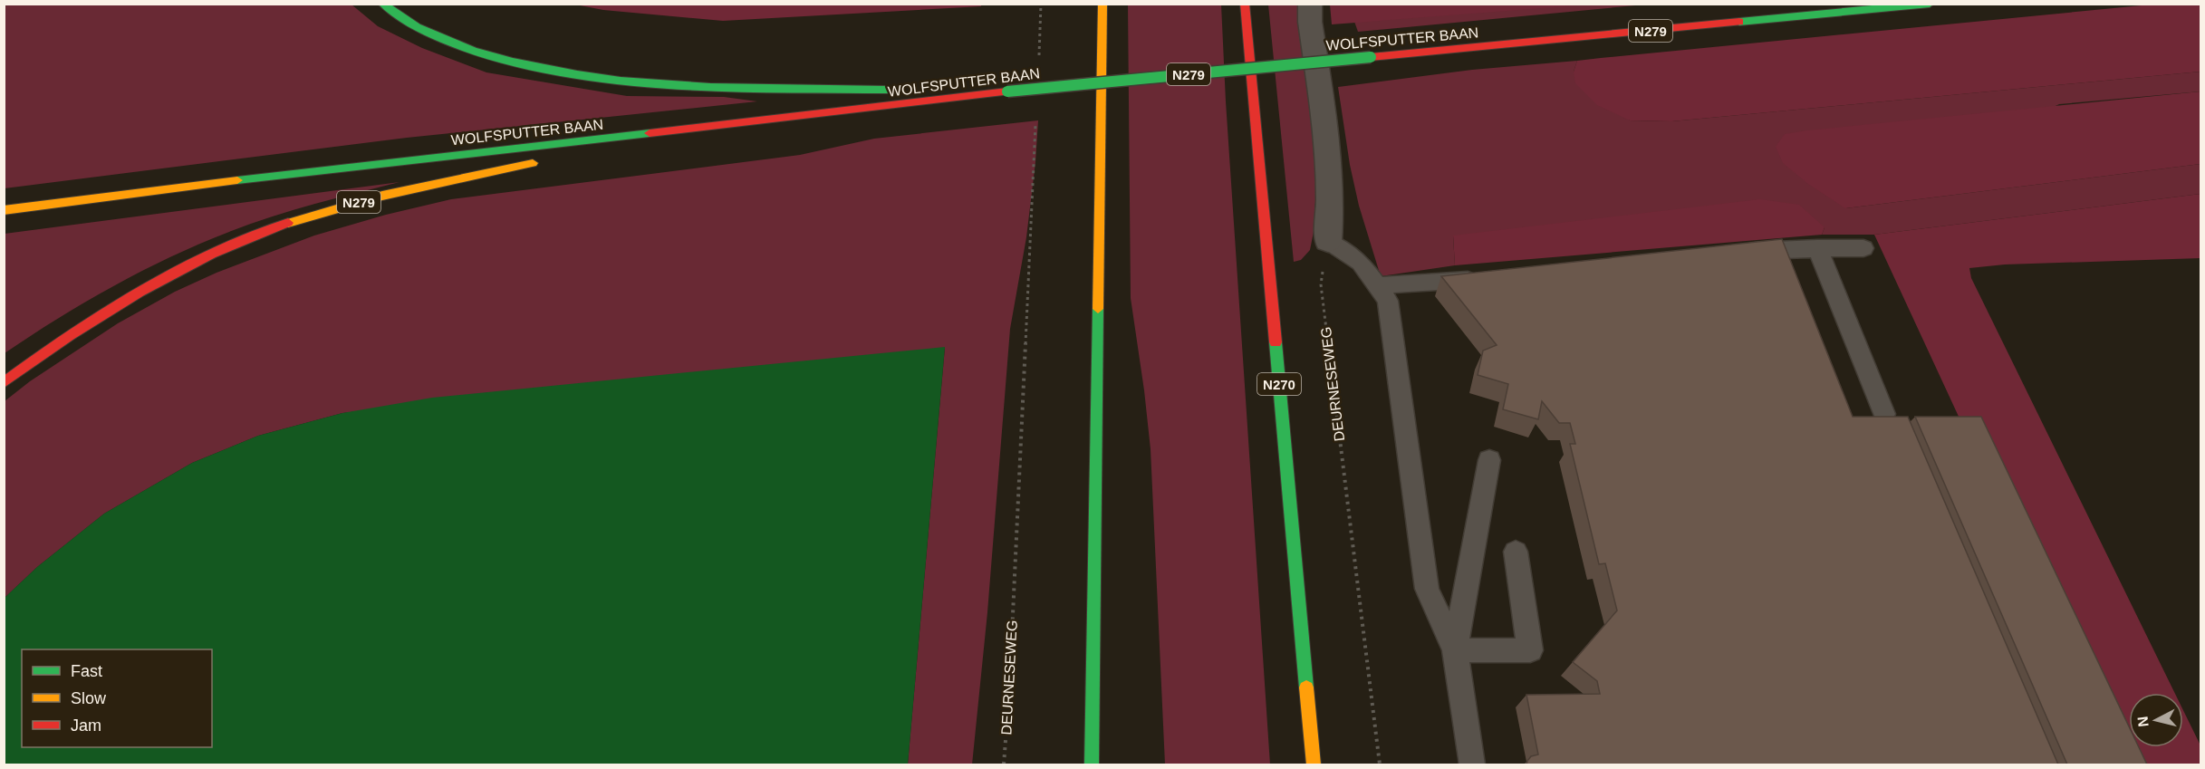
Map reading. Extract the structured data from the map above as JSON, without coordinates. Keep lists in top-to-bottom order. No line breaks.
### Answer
{"streets":{"main road":["N279","WOLFSPUTTER BAAN","N270"],"path":["DEURNESEWEG"]},"crossings":[["N279","WOLFSPUTTER BAAN"]],"legend":["Fast","Slow","Jam"],"north":"left"}
